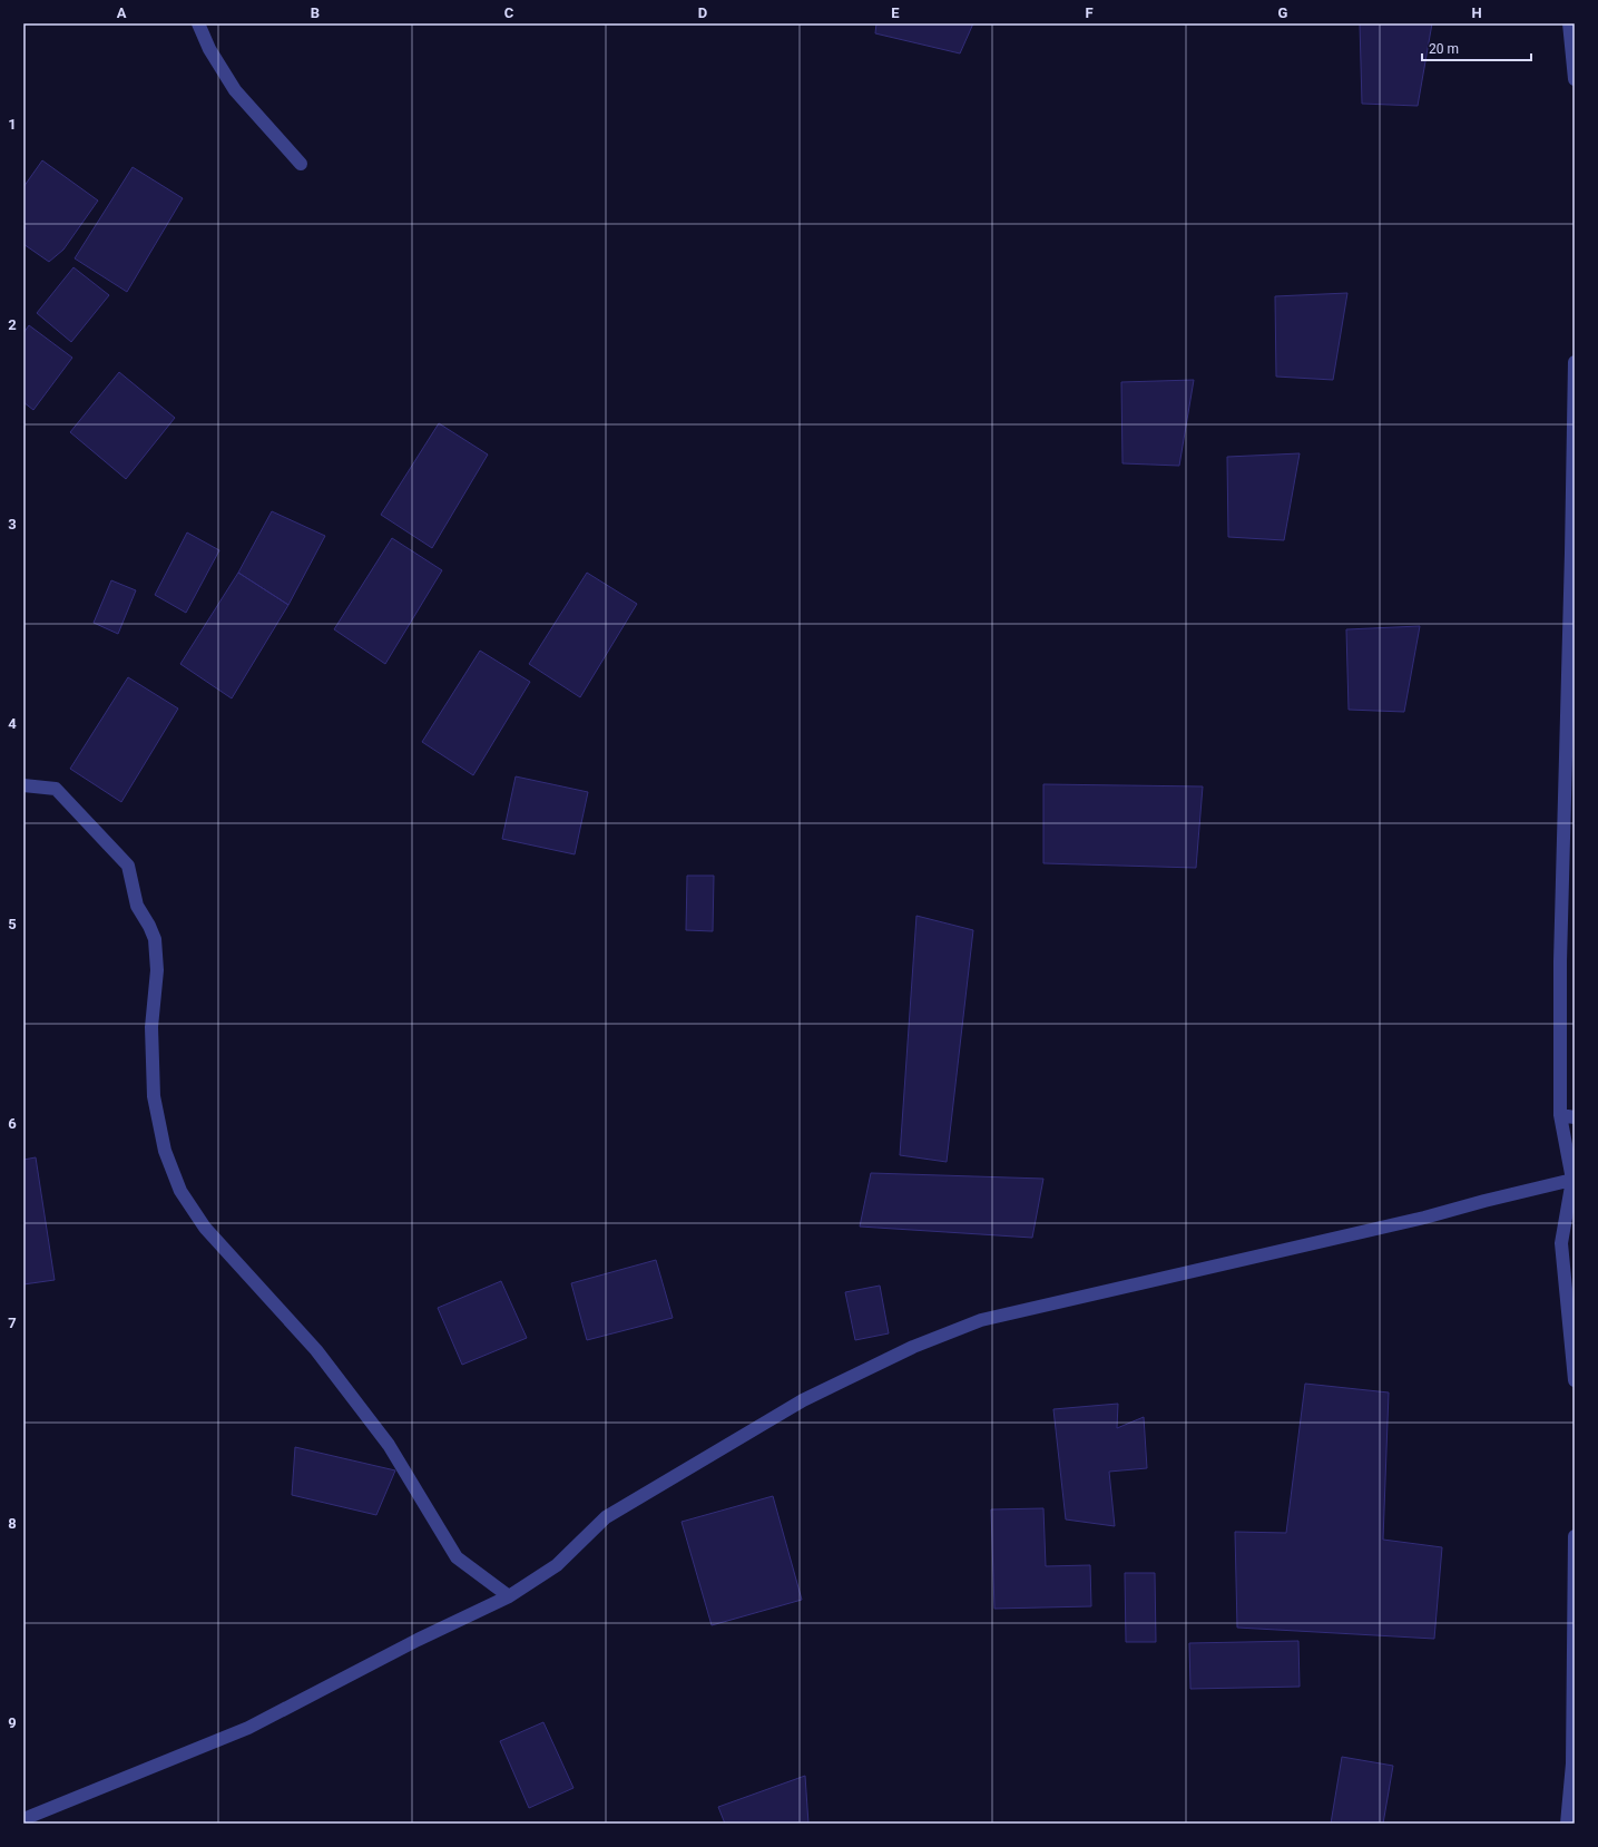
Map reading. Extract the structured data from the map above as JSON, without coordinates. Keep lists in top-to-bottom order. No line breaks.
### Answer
{"scale_bar":"20 m","grid":{"columns":["A","B","C","D","E","F","G","H"],"rows":["1","2","3","4","5","6","7","8","9"]}}
